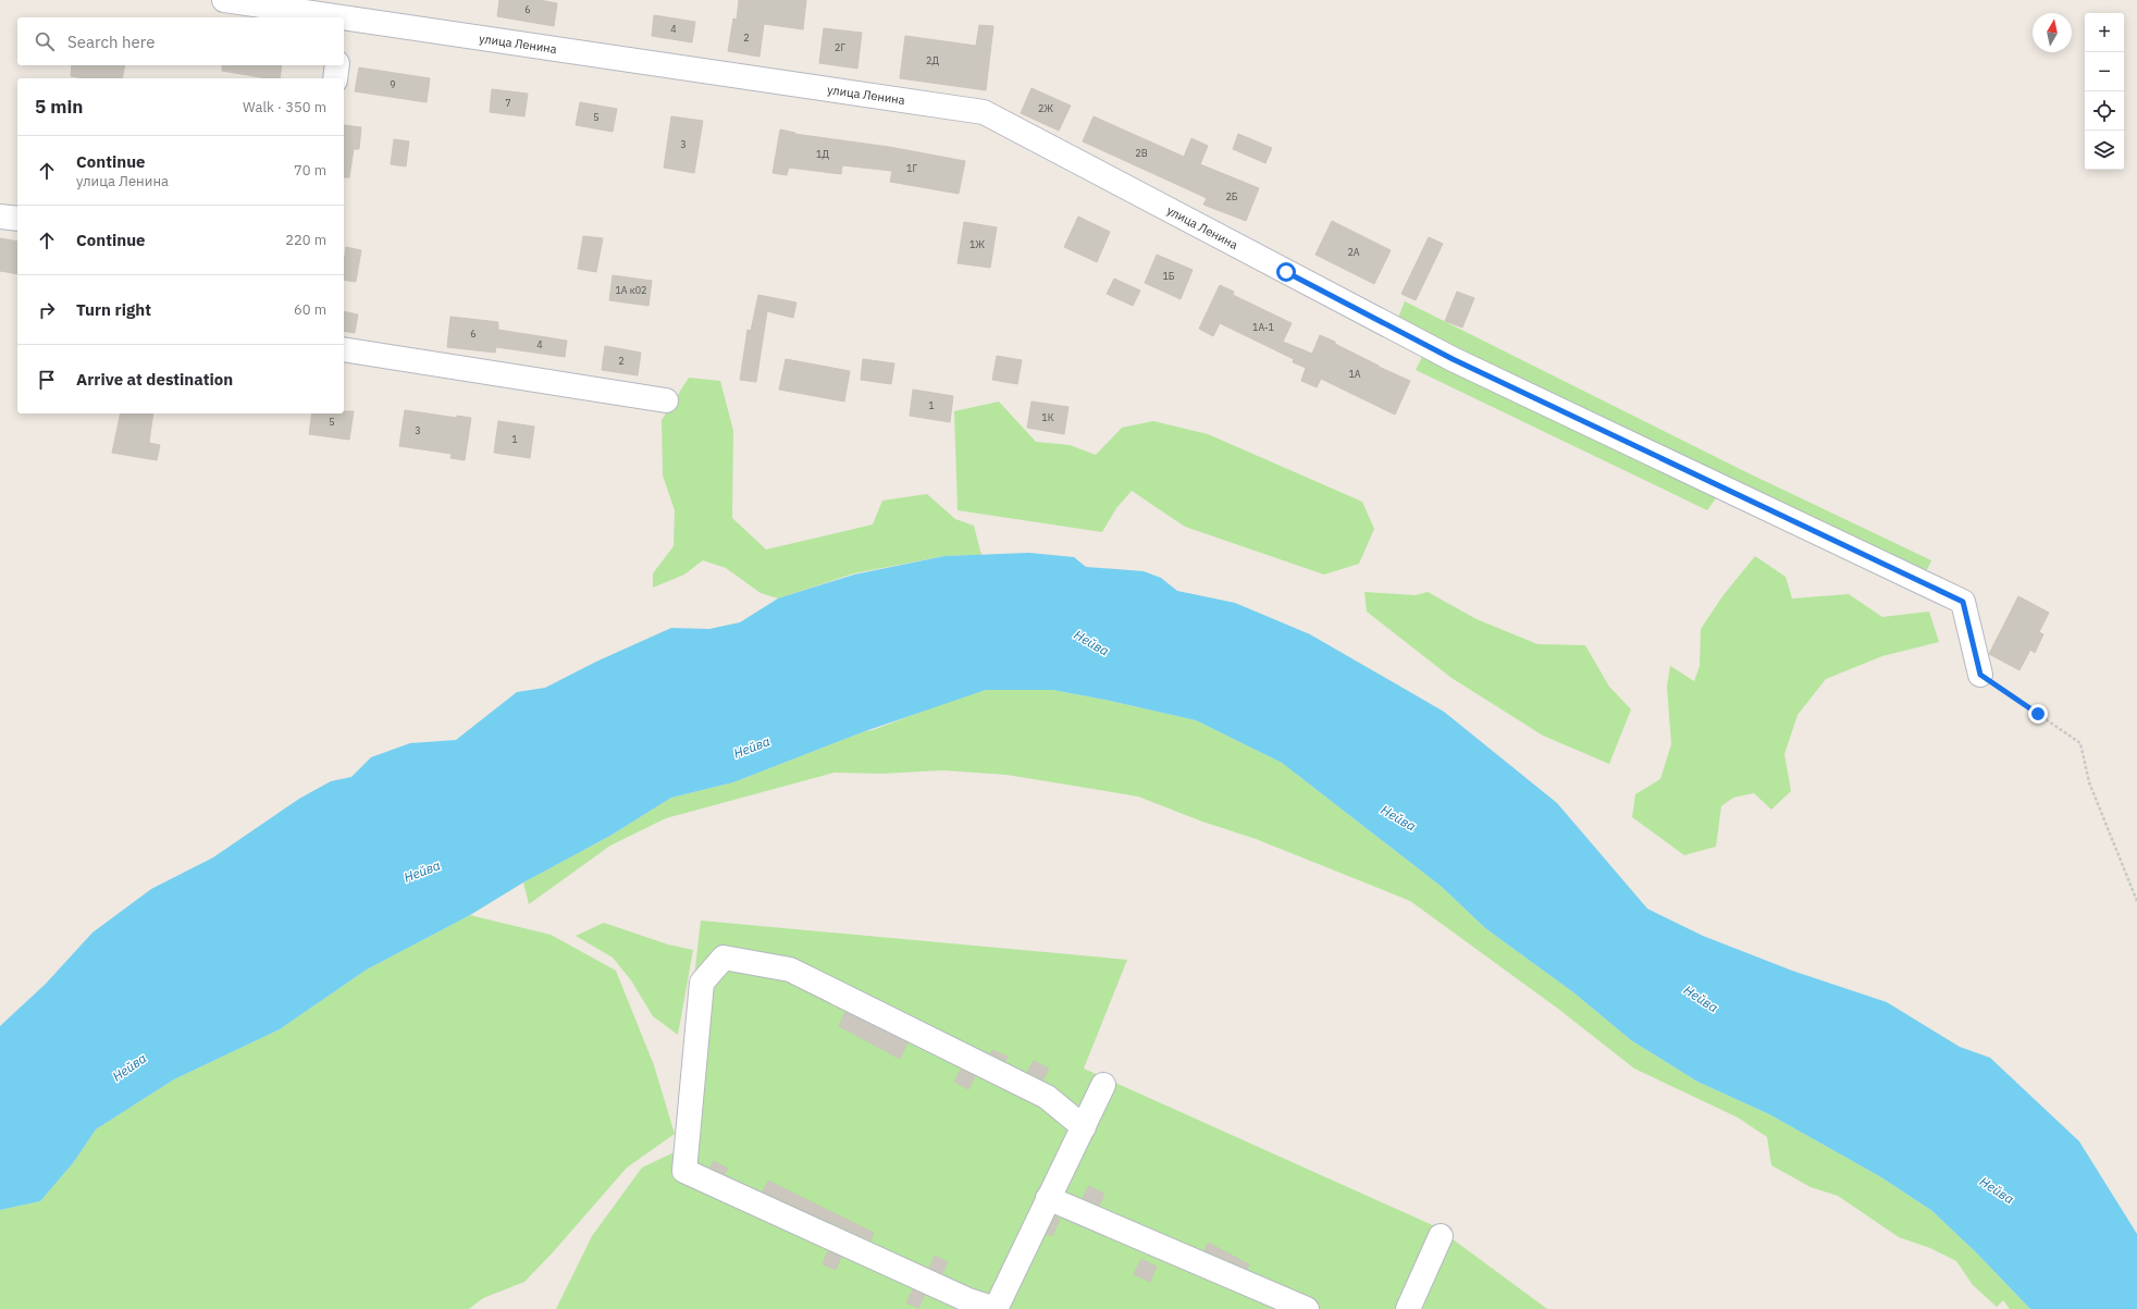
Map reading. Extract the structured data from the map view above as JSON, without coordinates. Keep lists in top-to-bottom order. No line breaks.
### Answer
{"streets":{"street":["улица Ленина"]},"water":["Нейва"],"house_numbers":["6","4","2","2Г","2Д","9","7","2Ж","5","3","2В","1Д","1Г","2Б","1Ж","2А","1Б","1А к02","1А-1","6","4","2","1А","1","1К","5","3","1"],"north":"top","page":{"map_buttons":["+","−"],"search":"Search here","heading":["5 min","Walk · 350 m"],"list":[["Continue","улица Ленина","70 m"],["Continue","220 m"],["Turn right","60 m"],"Arrive at destination"]}}
